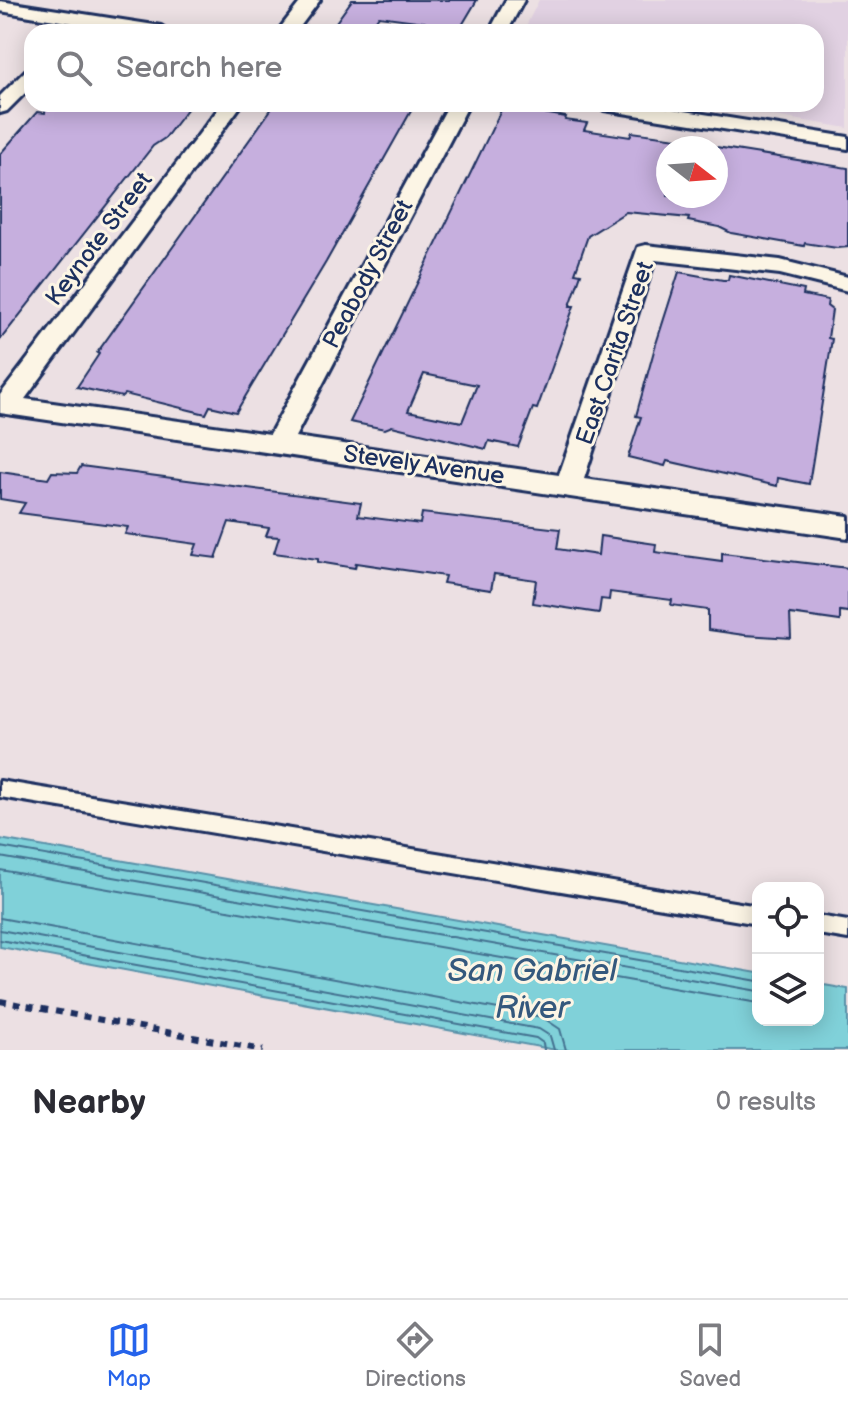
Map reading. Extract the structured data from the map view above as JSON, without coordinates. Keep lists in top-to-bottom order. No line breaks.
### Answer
{"streets":{"street":["Keynote Street","Peabody Street","East Carita Street","Stevely Avenue"]},"crossings":[["Keynote Street","Stevely Avenue"],["Peabody Street","Stevely Avenue"],["East Carita Street","Stevely Avenue"]],"water":["San Gabriel River"],"north":"right","page":{"search":"Search here","heading":["Nearby","0 results"],"nav":["Map","Directions","Saved"]}}
